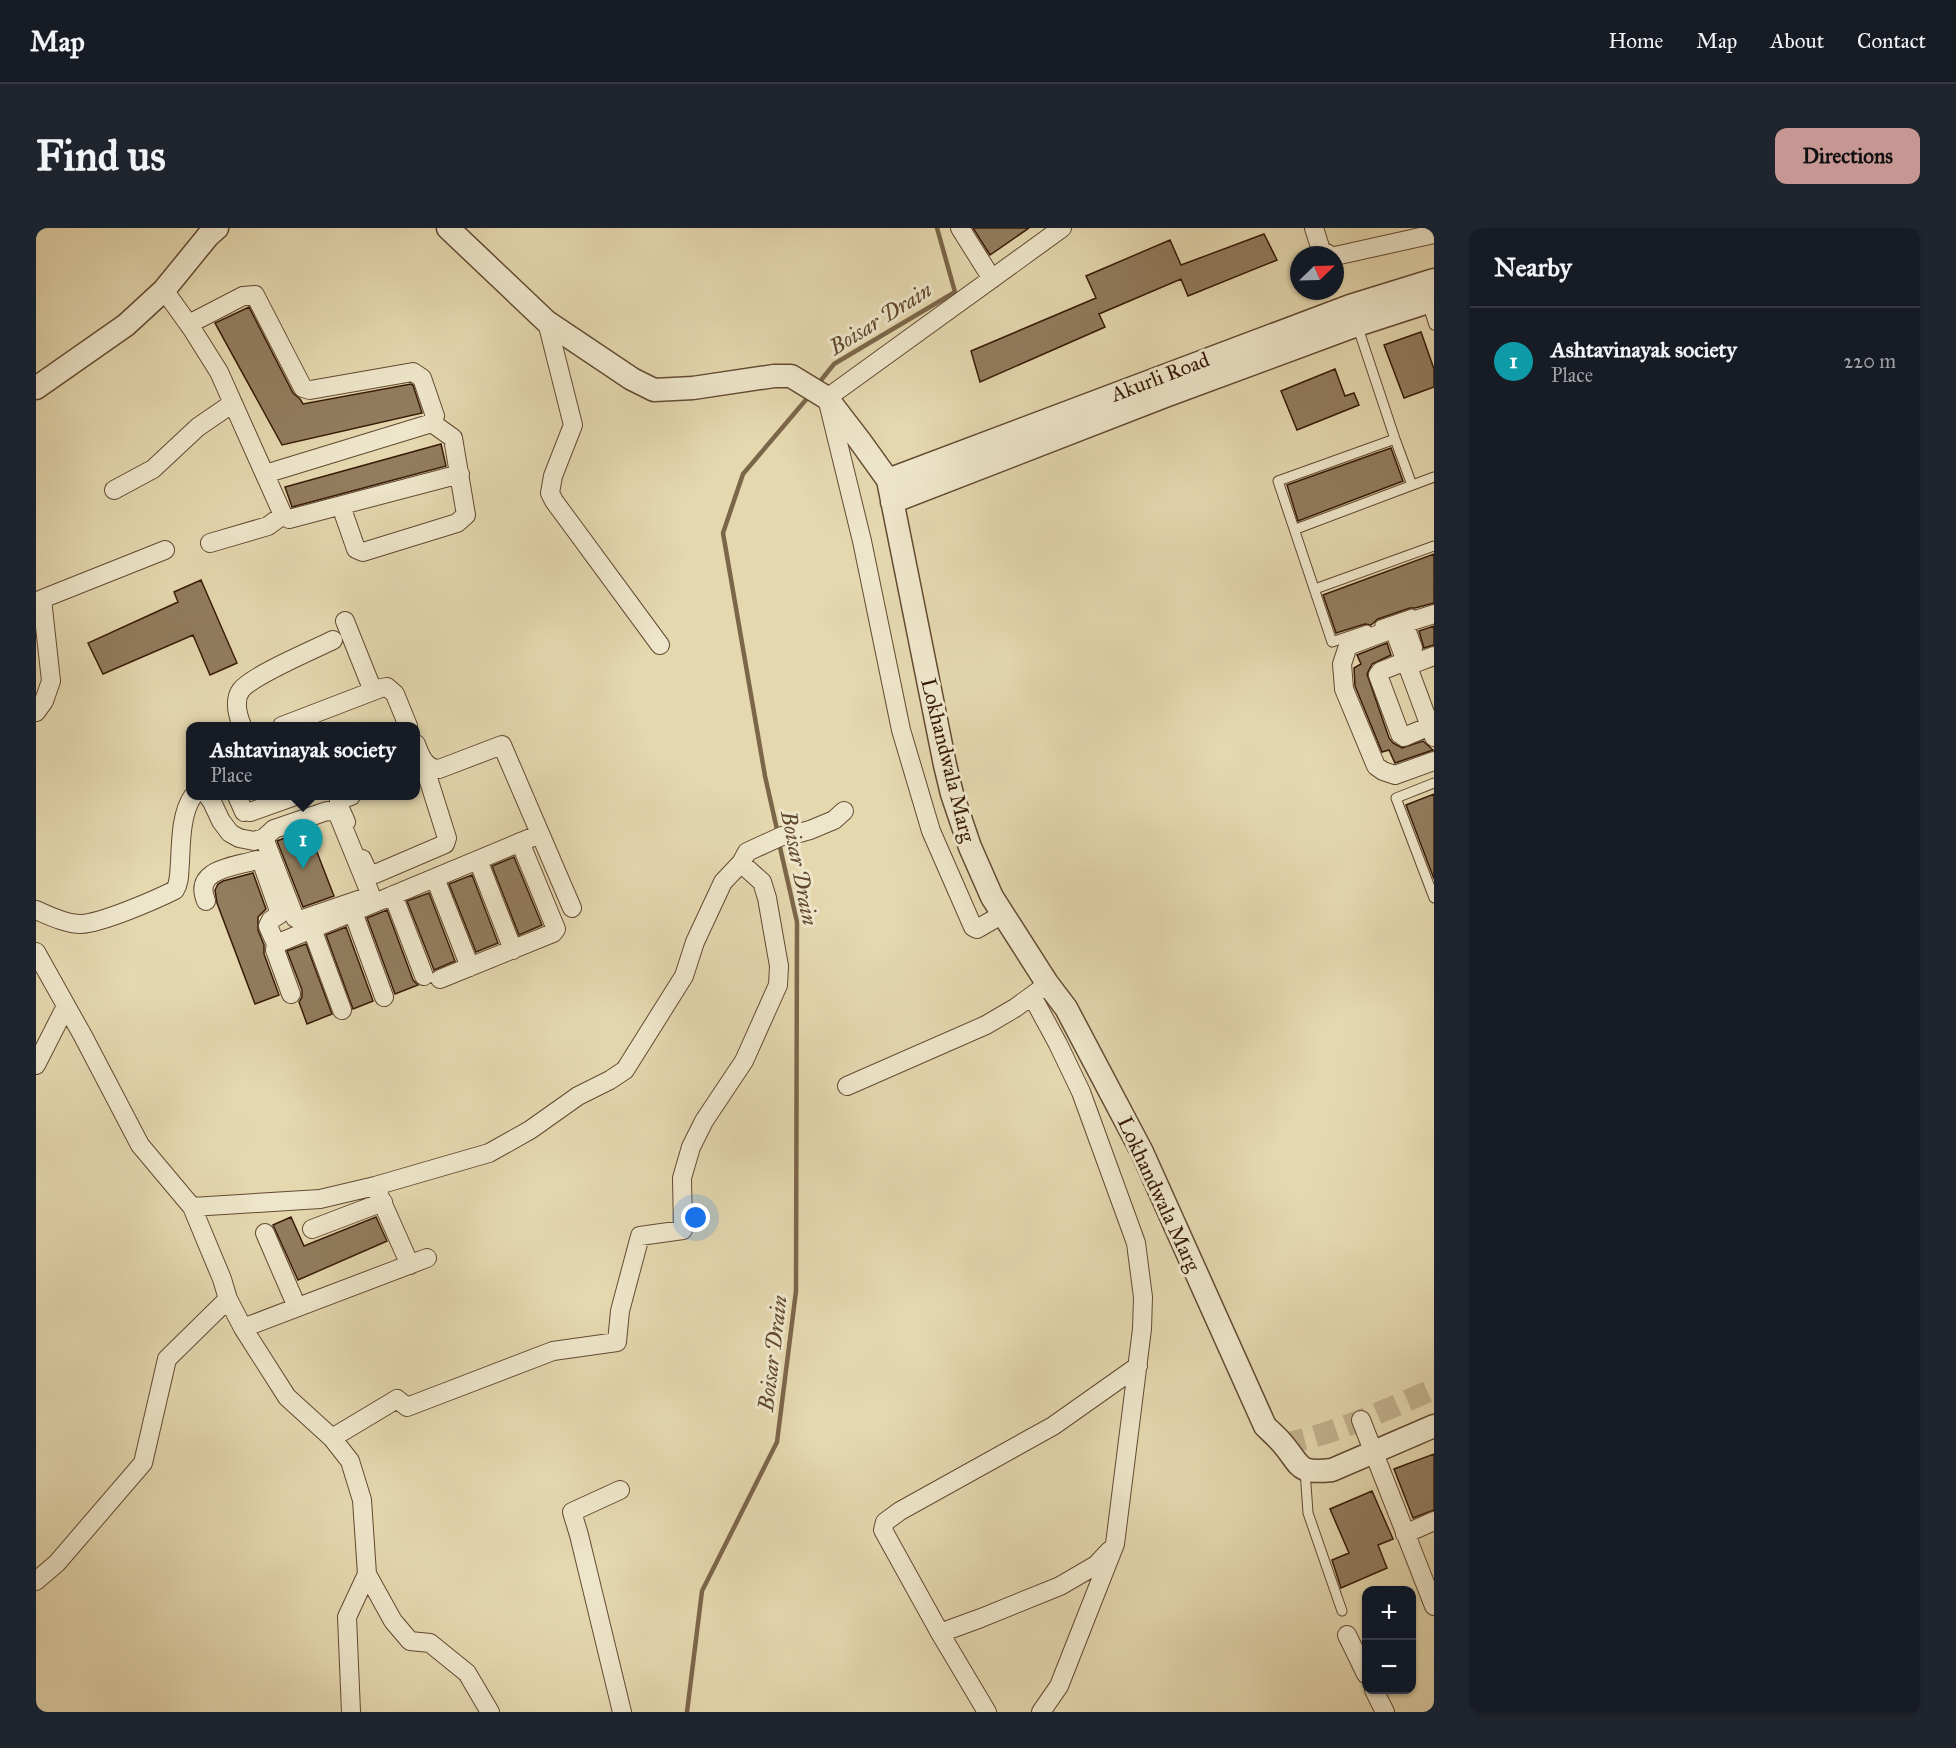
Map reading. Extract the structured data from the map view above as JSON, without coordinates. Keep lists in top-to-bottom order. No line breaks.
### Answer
{"streets":{"street":["Akurli Road","Lokhandwala Marg"]},"crossings":[["Akurli Road","Lokhandwala Marg"]],"water":["Boisar Drain"],"north":"top right","page":{"header":"Map","nav":["Home","Map","About","Contact"],"buttons":"Directions","title":"Find us","heading":"Nearby","list":[{"mark":"1","name":"Ashtavinayak society","note":"Place","value":"220 m"}],"popup":["Ashtavinayak society","Place"],"pins":"1","map_buttons":["+","−"]}}
